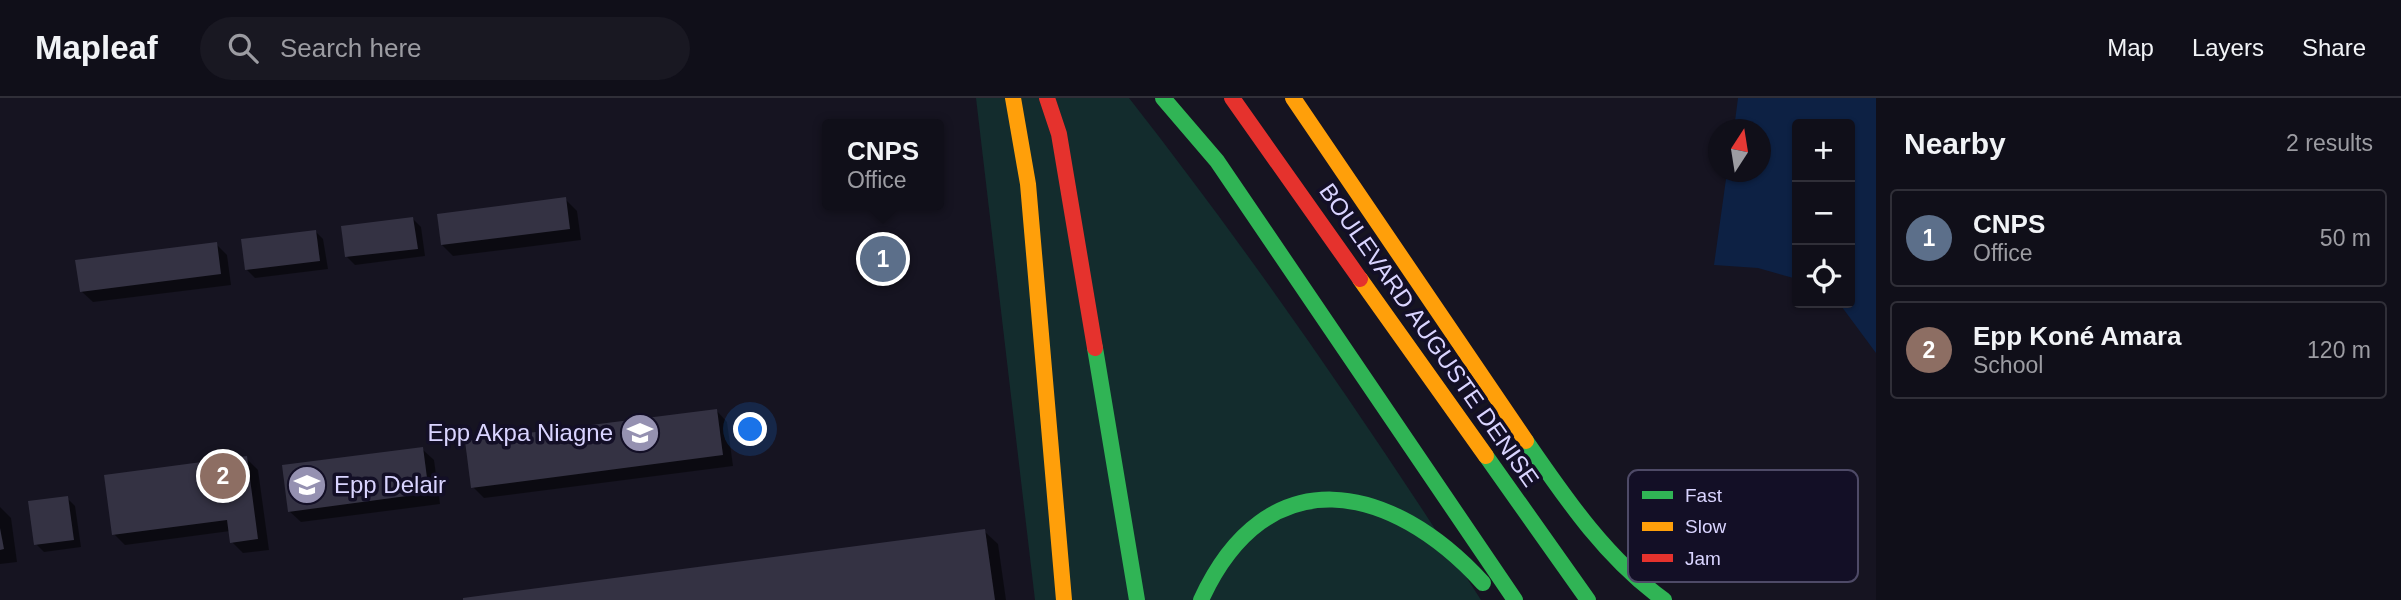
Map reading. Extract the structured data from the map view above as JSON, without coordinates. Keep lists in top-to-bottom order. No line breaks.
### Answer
{"streets":{"highway":["BOULEVARD AUGUSTE DENISE"]},"places":{"school or university":["Epp Akpa Niagne","Epp Delair"]},"legend":["Fast","Slow","Jam"],"north":"top","page":{"header":"Mapleaf","search":"Search here","nav":["Map","Layers","Share"],"heading":["Nearby","2 results"],"map_buttons":["+","−"],"popup":["CNPS","Office"],"list":[{"mark":"1","name":"CNPS","note":"Office","value":"50 m"},{"mark":"2","name":"Epp Koné Amara","note":"School","value":"120 m"}],"pins":["1","2"]}}
